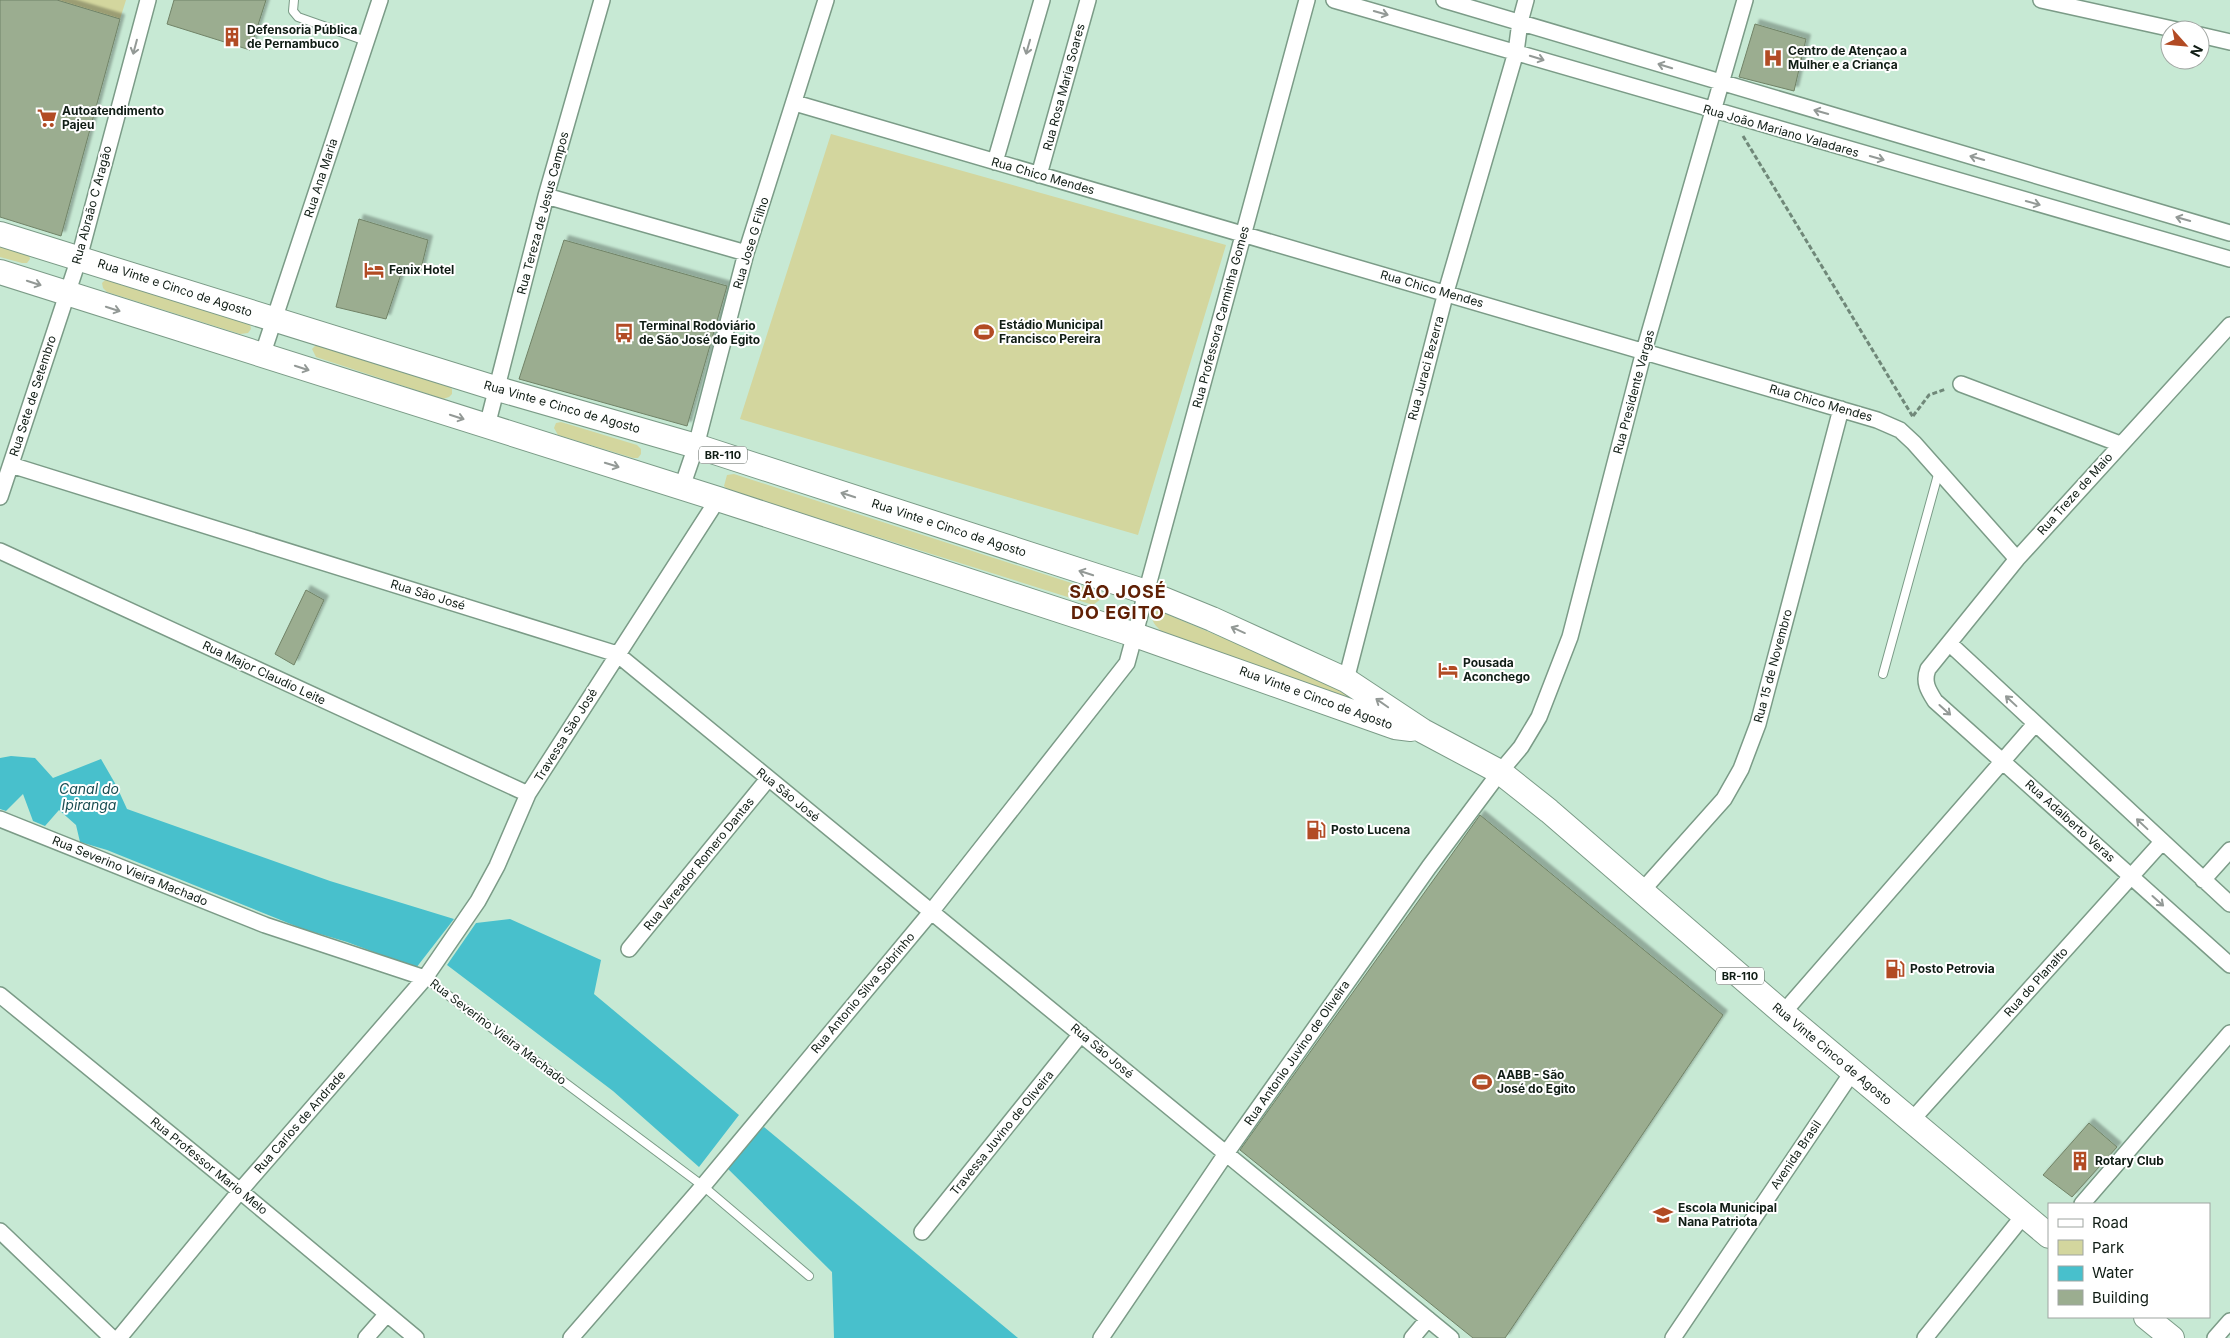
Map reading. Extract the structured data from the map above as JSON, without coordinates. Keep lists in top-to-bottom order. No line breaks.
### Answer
{"streets":{"main road":["Rua Vinte e Cinco de Agosto","BR-110","Rua Vinte Cinco de Agosto"],"street":["Rua Rosa Maria Soares","Rua João Mariano Valadares","Rua Chico Mendes","Rua Ana Maria","Rua Abraão C Aragão","Rua Tereza de Jesus Campos","Rua Jose G Filho","Rua Professora Carminha Gomes","Rua Juraci Bezerra","Rua Presidente Vargas","Rua Sete de Setembro","Rua Treze de Maio","Rua São José","Rua 15 de Novembro","Rua Major Claudio Leite","Travessa São José","Rua Adalberto Veras","Rua Vereador Romero Dantas","Rua Severino Vieira Machado","Rua do Planalto","Rua Antonio Silva Sobrinho","Rua Antonio Juvino de Oliveira","Rua Carlos de Andrade","Travessa Juvino de Oliveira","Avenida Brasil","Rua Professor Mario Melo"]},"crossings":[["Rua Rosa Maria Soares","Rua Chico Mendes"],["Rua João Mariano Valadares","Rua Juraci Bezerra"],["Rua João Mariano Valadares","Rua Presidente Vargas"],["Rua Chico Mendes","Rua Jose G Filho"],["Rua Chico Mendes","Rua Professora Carminha Gomes"],["Rua Chico Mendes","Rua Juraci Bezerra"],["Rua Chico Mendes","Rua Presidente Vargas"],["Rua Chico Mendes","Rua Treze de Maio"],["Rua Chico Mendes","Rua 15 de Novembro"],["Rua Ana Maria","Rua Vinte e Cinco de Agosto"],["Rua Abraão C Aragão","Rua Vinte e Cinco de Agosto"],["Rua Abraão C Aragão","Rua Sete de Setembro"],["Rua Tereza de Jesus Campos","Rua Vinte e Cinco de Agosto"],["Rua Jose G Filho","Rua Vinte e Cinco de Agosto"],["Rua Vinte e Cinco de Agosto","Rua Professora Carminha Gomes"],["Rua Vinte e Cinco de Agosto","Rua Juraci Bezerra"],["Rua Vinte e Cinco de Agosto","Rua Sete de Setembro"],["Rua Vinte e Cinco de Agosto","Travessa São José"],["Rua Vinte e Cinco de Agosto","Rua Antonio Silva Sobrinho"],["Rua Vinte e Cinco de Agosto","Rua Vinte Cinco de Agosto"],["Rua Professora Carminha Gomes","Rua Antonio Silva Sobrinho"],["Rua Presidente Vargas","Rua Antonio Juvino de Oliveira"],["Rua Presidente Vargas","Rua Vinte Cinco de Agosto"],["Rua Sete de Setembro","Rua São José"],["Rua Treze de Maio","Rua Adalberto Veras"],["Rua São José","Travessa São José"],["Rua São José","Rua Vereador Romero Dantas"],["Rua São José","Rua Antonio Silva Sobrinho"],["Rua São José","Rua Antonio Juvino de Oliveira"],["Rua São José","Travessa Juvino de Oliveira"],["Rua 15 de Novembro","Rua Vinte Cinco de Agosto"],["Rua Major Claudio Leite","Travessa São José"],["Travessa São José","Rua Severino Vieira Machado"],["Travessa São José","Rua Carlos de Andrade"],["Rua Adalberto Veras","Rua do Planalto"],["Rua Severino Vieira Machado","Rua Antonio Silva Sobrinho"],["Rua Severino Vieira Machado","Rua Carlos de Andrade"],["Rua do Planalto","Rua Vinte Cinco de Agosto"],["Rua Antonio Juvino de Oliveira","Rua Vinte Cinco de Agosto"],["Rua Vinte Cinco de Agosto","Avenida Brasil"],["Rua Carlos de Andrade","Rua Professor Mario Melo"]],"one_way":["Rua Abraão C Aragão"],"districts":["SÃO JOSÉ DO EGITO"],"water":["Canal do Ipiranga"],"places":{"building":["Defensoria Pública de Pernambuco","Rotary Club"],"hospital":["Centro de Atençao a Mulher e a Criança"],"supermarket":["Autoatendimento Pajeu"],"hotel":["Fenix Hotel","Pousada Aconchego"],"sports":["Estádio Municipal Francisco Pereira","AABB - São José do Egito"],"bus stop":["Terminal Rodoviário de São José do Egito"],"fuel station":["Posto Lucena","Posto Petrovia"],"school or university":["Escola Municipal Nana Patriota"]},"legend":["Road","Park","Water","Building"],"north":"bottom right"}
